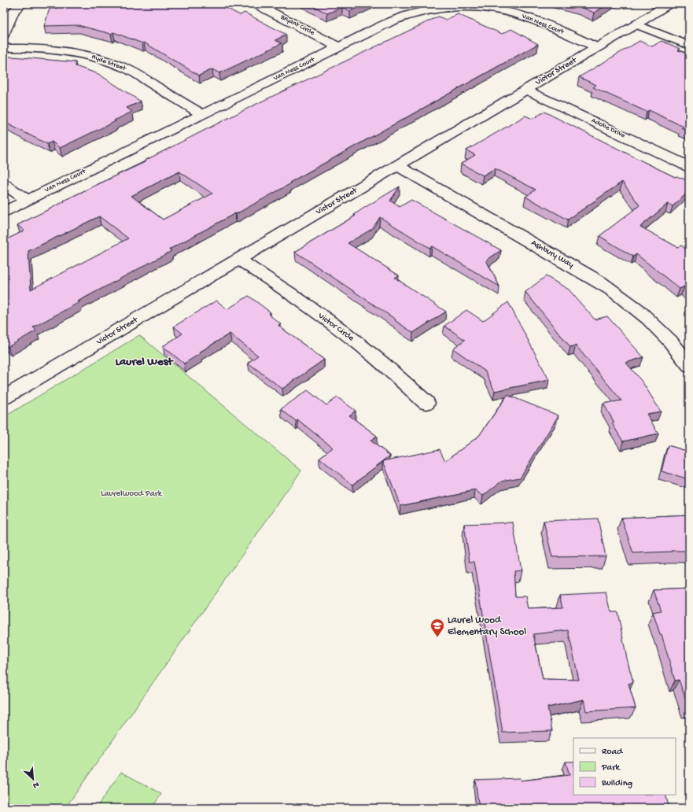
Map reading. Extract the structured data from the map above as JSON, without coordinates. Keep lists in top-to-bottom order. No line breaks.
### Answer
{"streets":{"street":["Van Ness Court","Bryant Circle","Hyde Street","Victor Street","Adobe Drive","Ashbury Way","Victor Circle"]},"crossings":[["Van Ness Court","Bryant Circle"],["Van Ness Court","Hyde Street"],["Van Ness Court","Victor Street"],["Victor Street","Adobe Drive"],["Victor Street","Ashbury Way"],["Victor Street","Victor Circle"]],"districts":["Laurel West"],"parks":["Laurelwood Park"],"places":{"school or university":["Laurel Wood Elementary School"]},"legend":["Road","Park","Building"],"north":"bottom right"}
